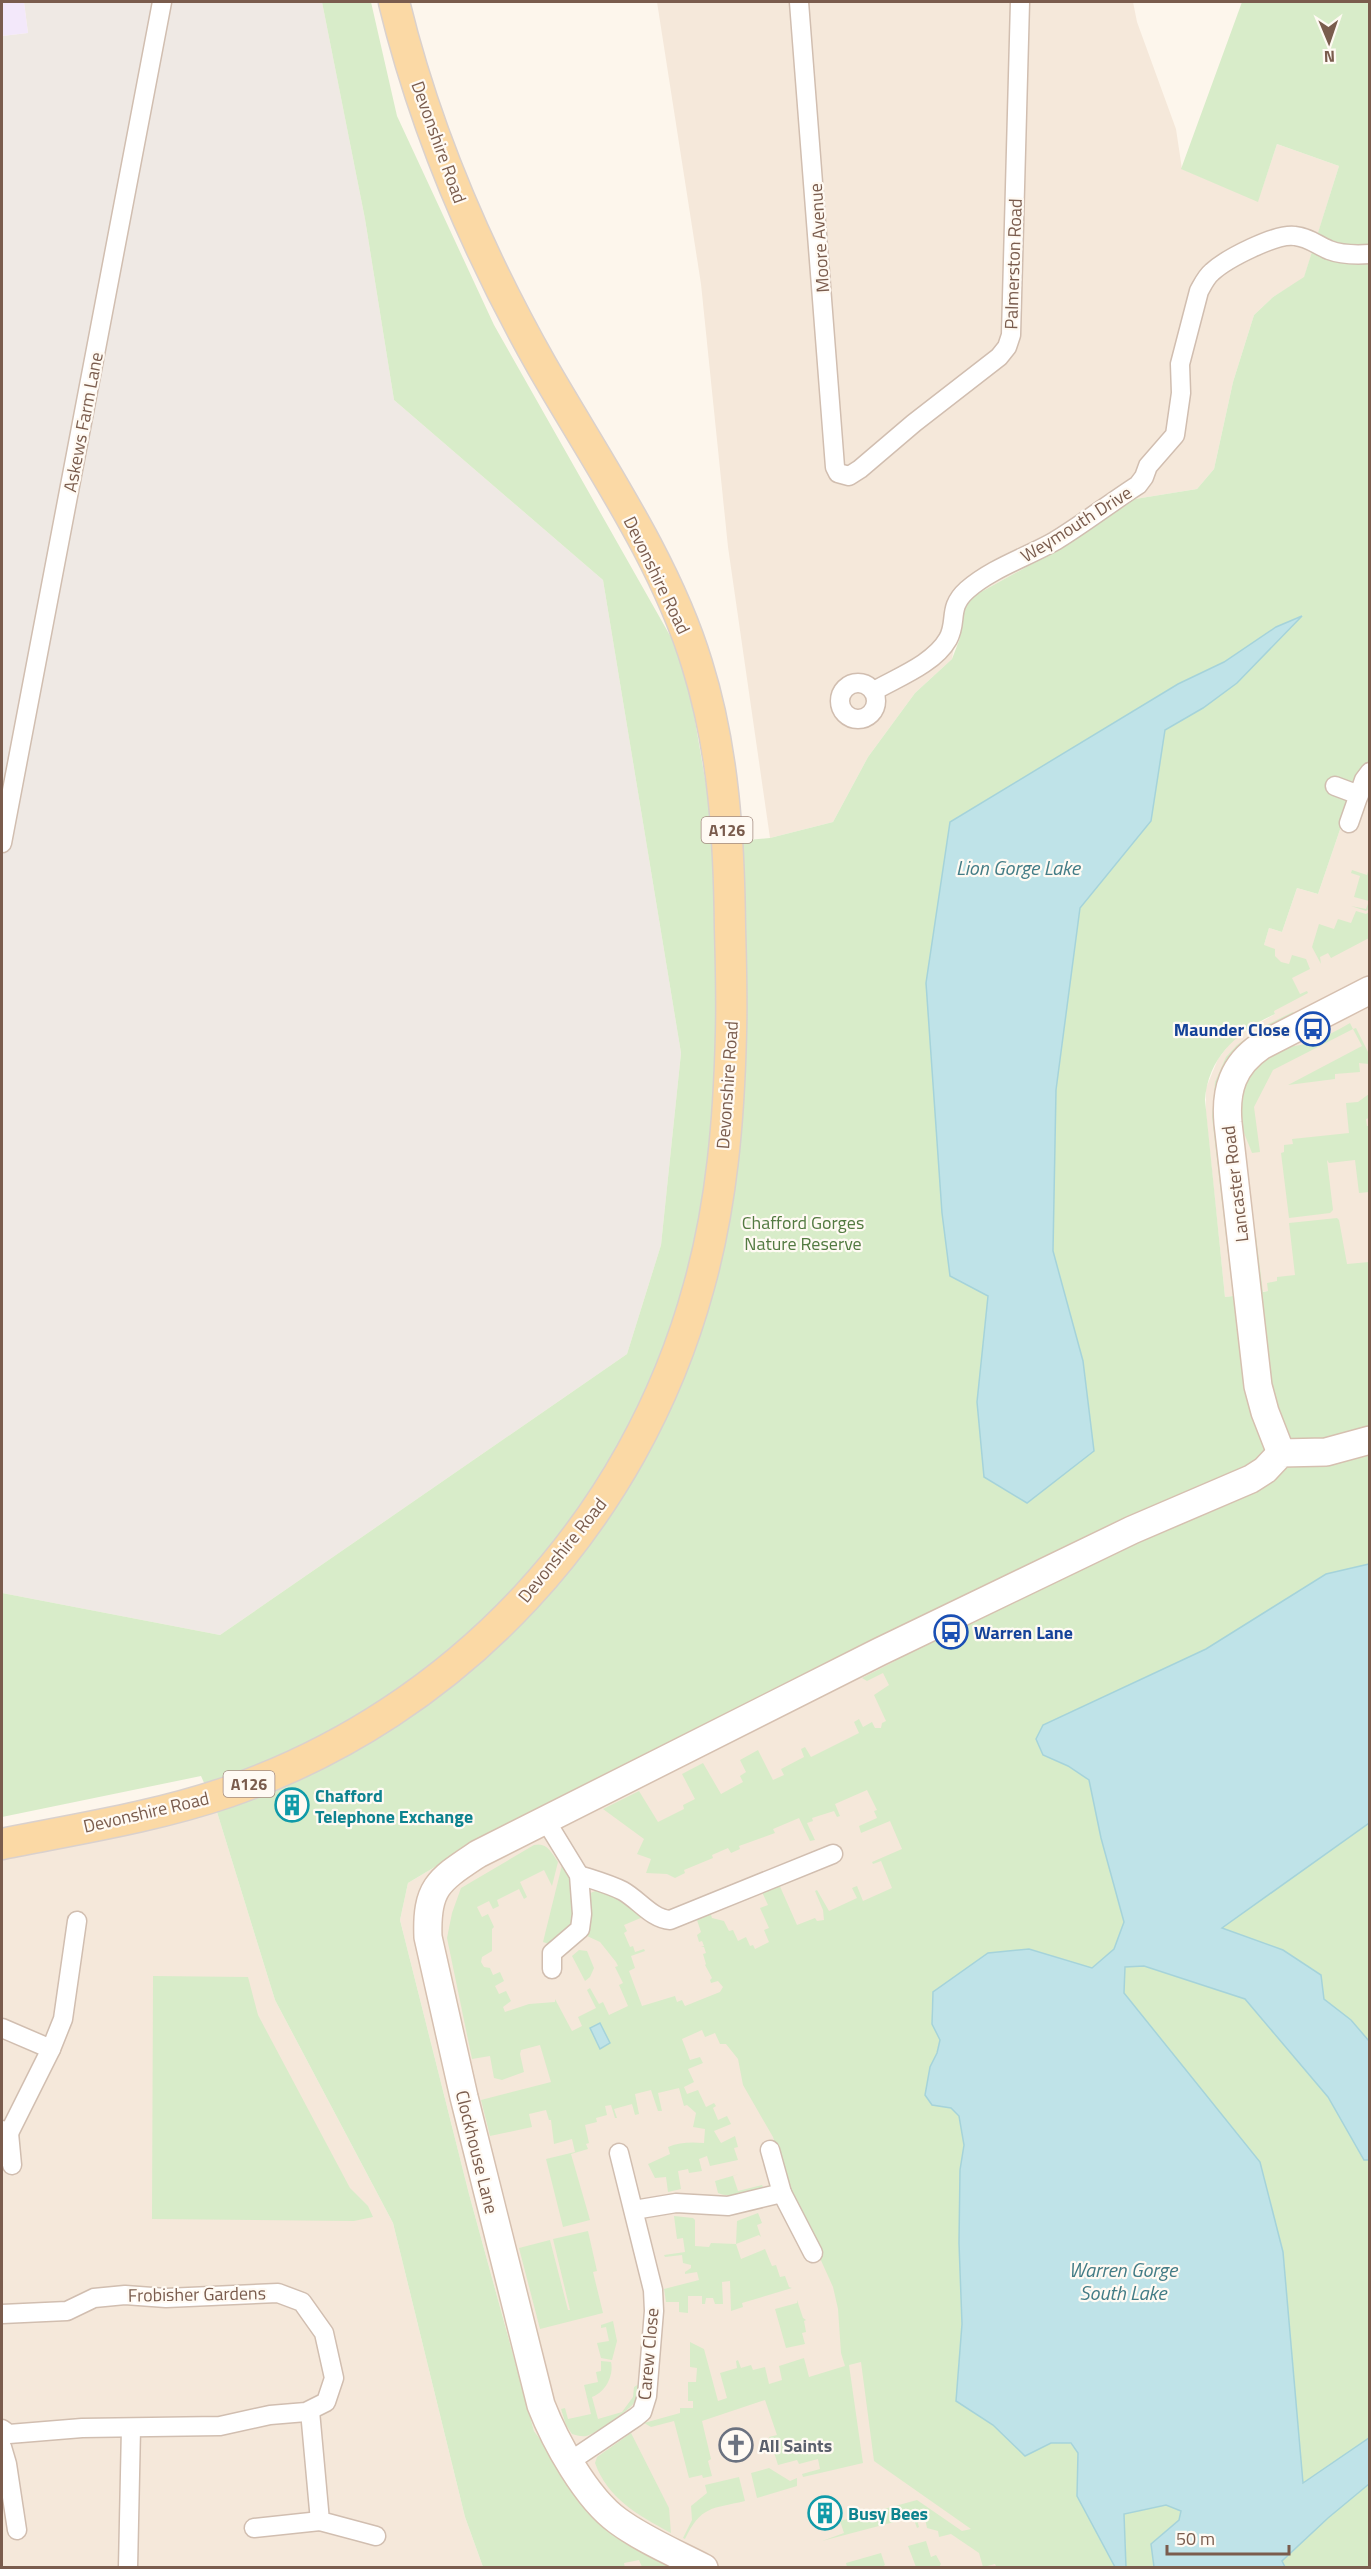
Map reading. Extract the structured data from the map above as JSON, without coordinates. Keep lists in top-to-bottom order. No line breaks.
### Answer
{"streets":{"main road":["Devonshire Road","A126"],"street":["Moore Avenue","Palmerston Road","Askews Farm Lane","Weymouth Drive","Lancaster Road","Clockhouse Lane","Frobisher Gardens","Carew Close"]},"crossings":[["Moore Avenue","Palmerston Road"],["Clockhouse Lane","Carew Close"]],"water":["Lion Gorge Lake","Warren Gorge South Lake"],"parks":["Chafford Gorges Nature Reserve"],"places":{"bus stop":["Maunder Close","Warren Lane"],"building":["Chafford Telephone Exchange","Busy Bees"],"church":["All Saints"]},"scale_bar":"50 m","north":"bottom"}
